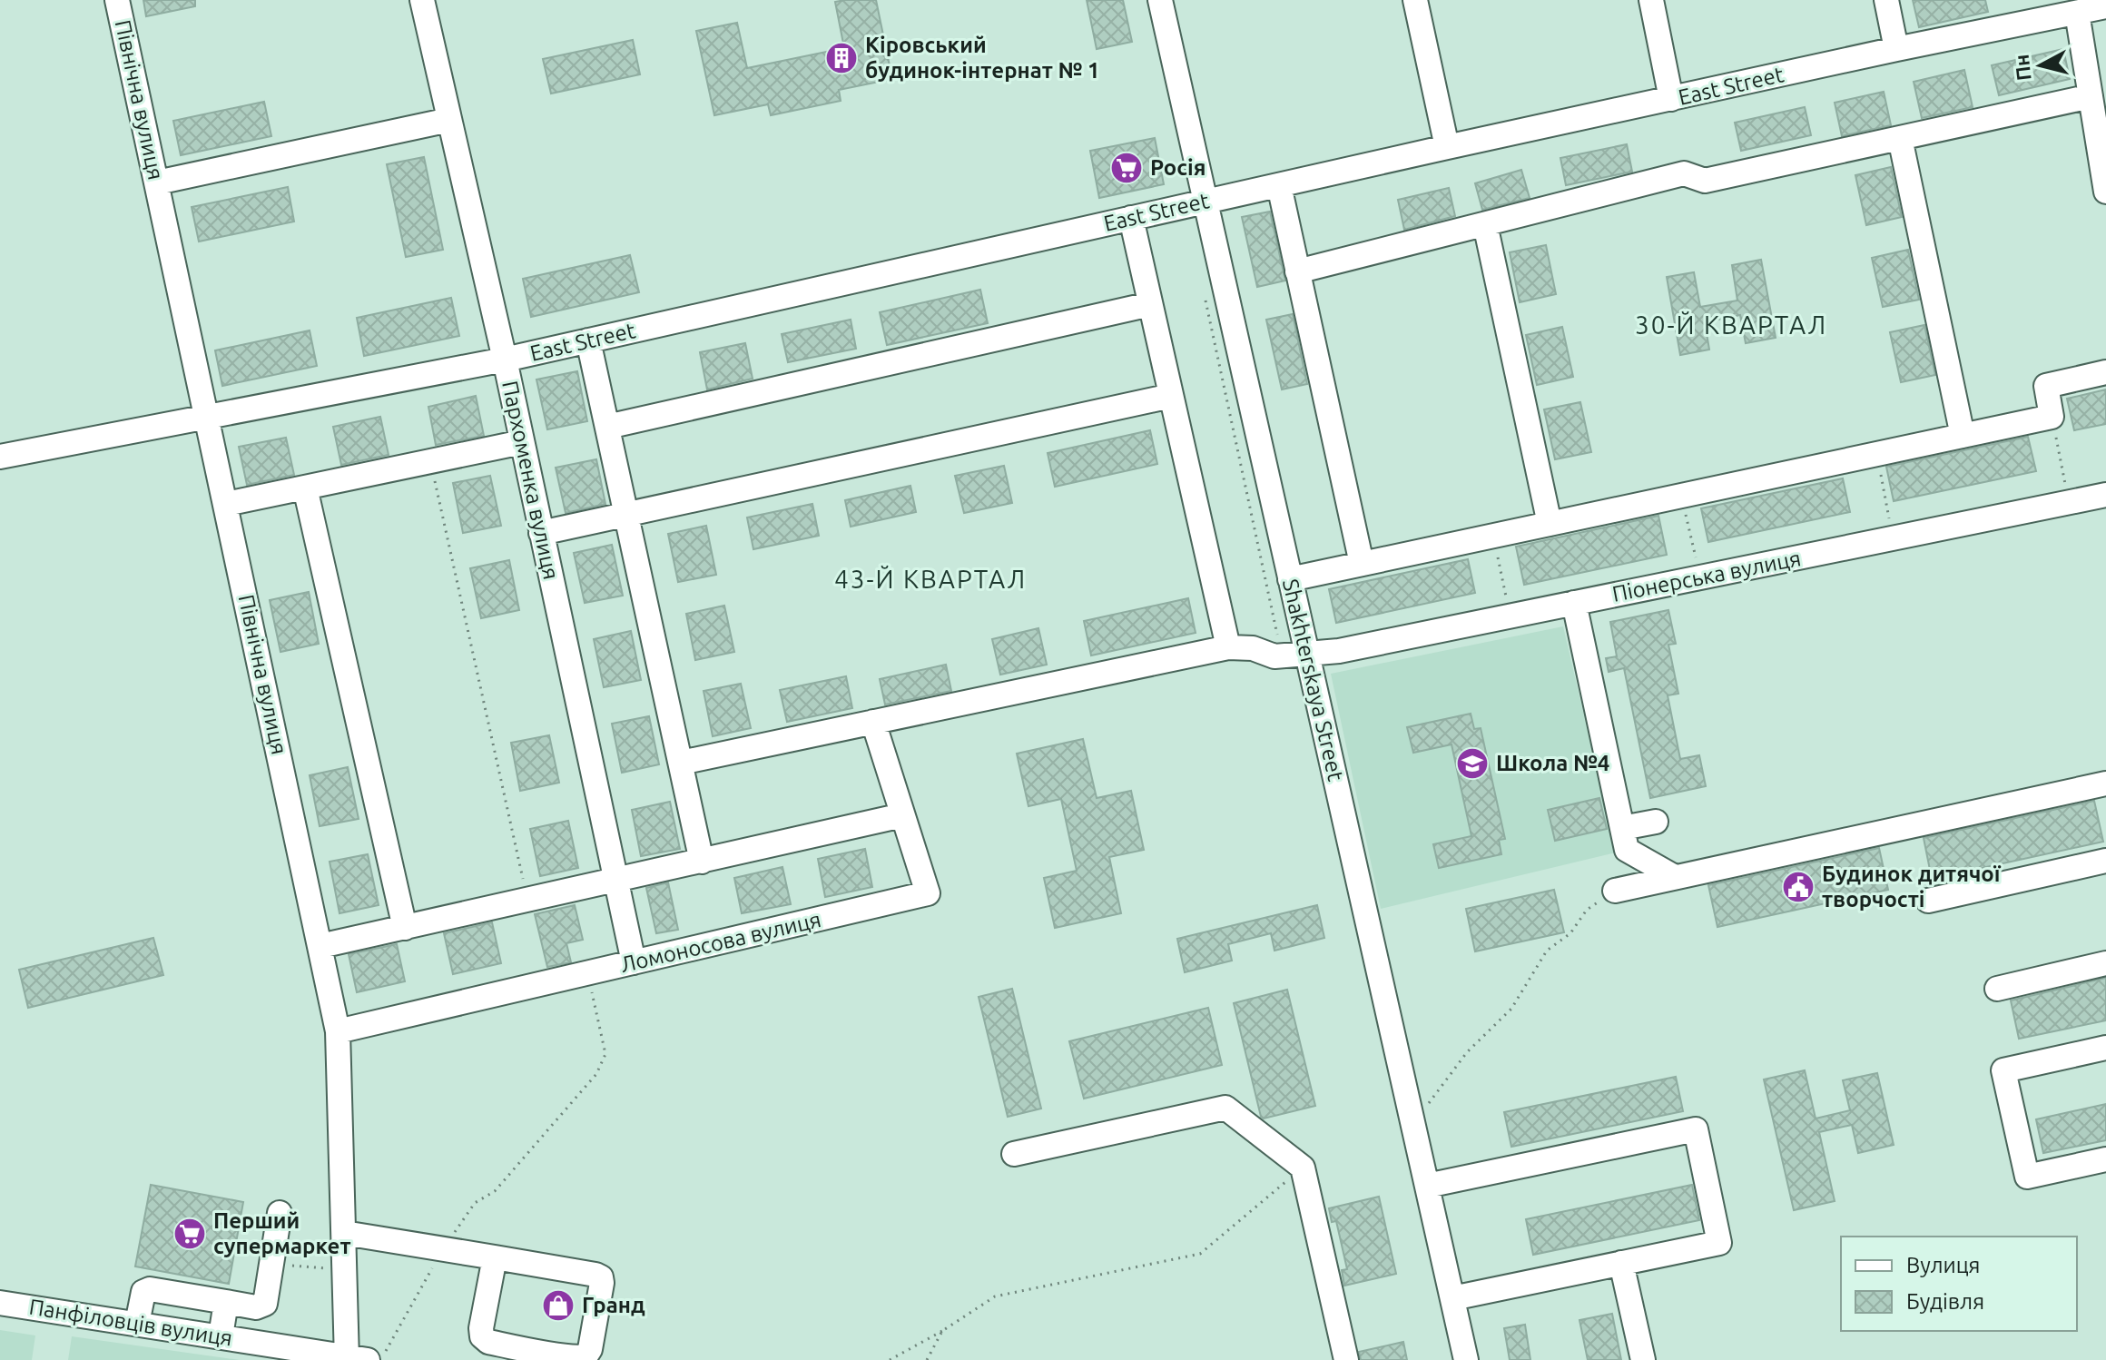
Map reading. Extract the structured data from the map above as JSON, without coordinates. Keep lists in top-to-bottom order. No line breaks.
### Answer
{"streets":{"street":["East Street","Північна вулиця","Пархоменка вулиця","Піонерська вулиця","Shakhterskaya Street","Ломоносова вулиця","Панфіловців вулиця"]},"crossings":[["East Street","Північна вулиця"],["East Street","Пархоменка вулиця"],["East Street","Shakhterskaya Street"],["Північна вулиця","Ломоносова вулиця"],["Північна вулиця","Панфіловців вулиця"],["Пархоменка вулиця","Ломоносова вулиця"],["Піонерська вулиця","Shakhterskaya Street"],["Піонерська вулиця","Ломоносова вулиця"]],"districts":["30-Й КВАРТАЛ","43-Й КВАРТАЛ"],"places":{"building":["Кіровський будинок-інтернат № 1"],"supermarket":["Росія","Перший супермаркет"],"school or university":["Школа №4"],"public building":["Будинок дитячої творчості"],"shop":["Гранд"]},"legend":["Вулиця","Будівля"],"north":"left"}
